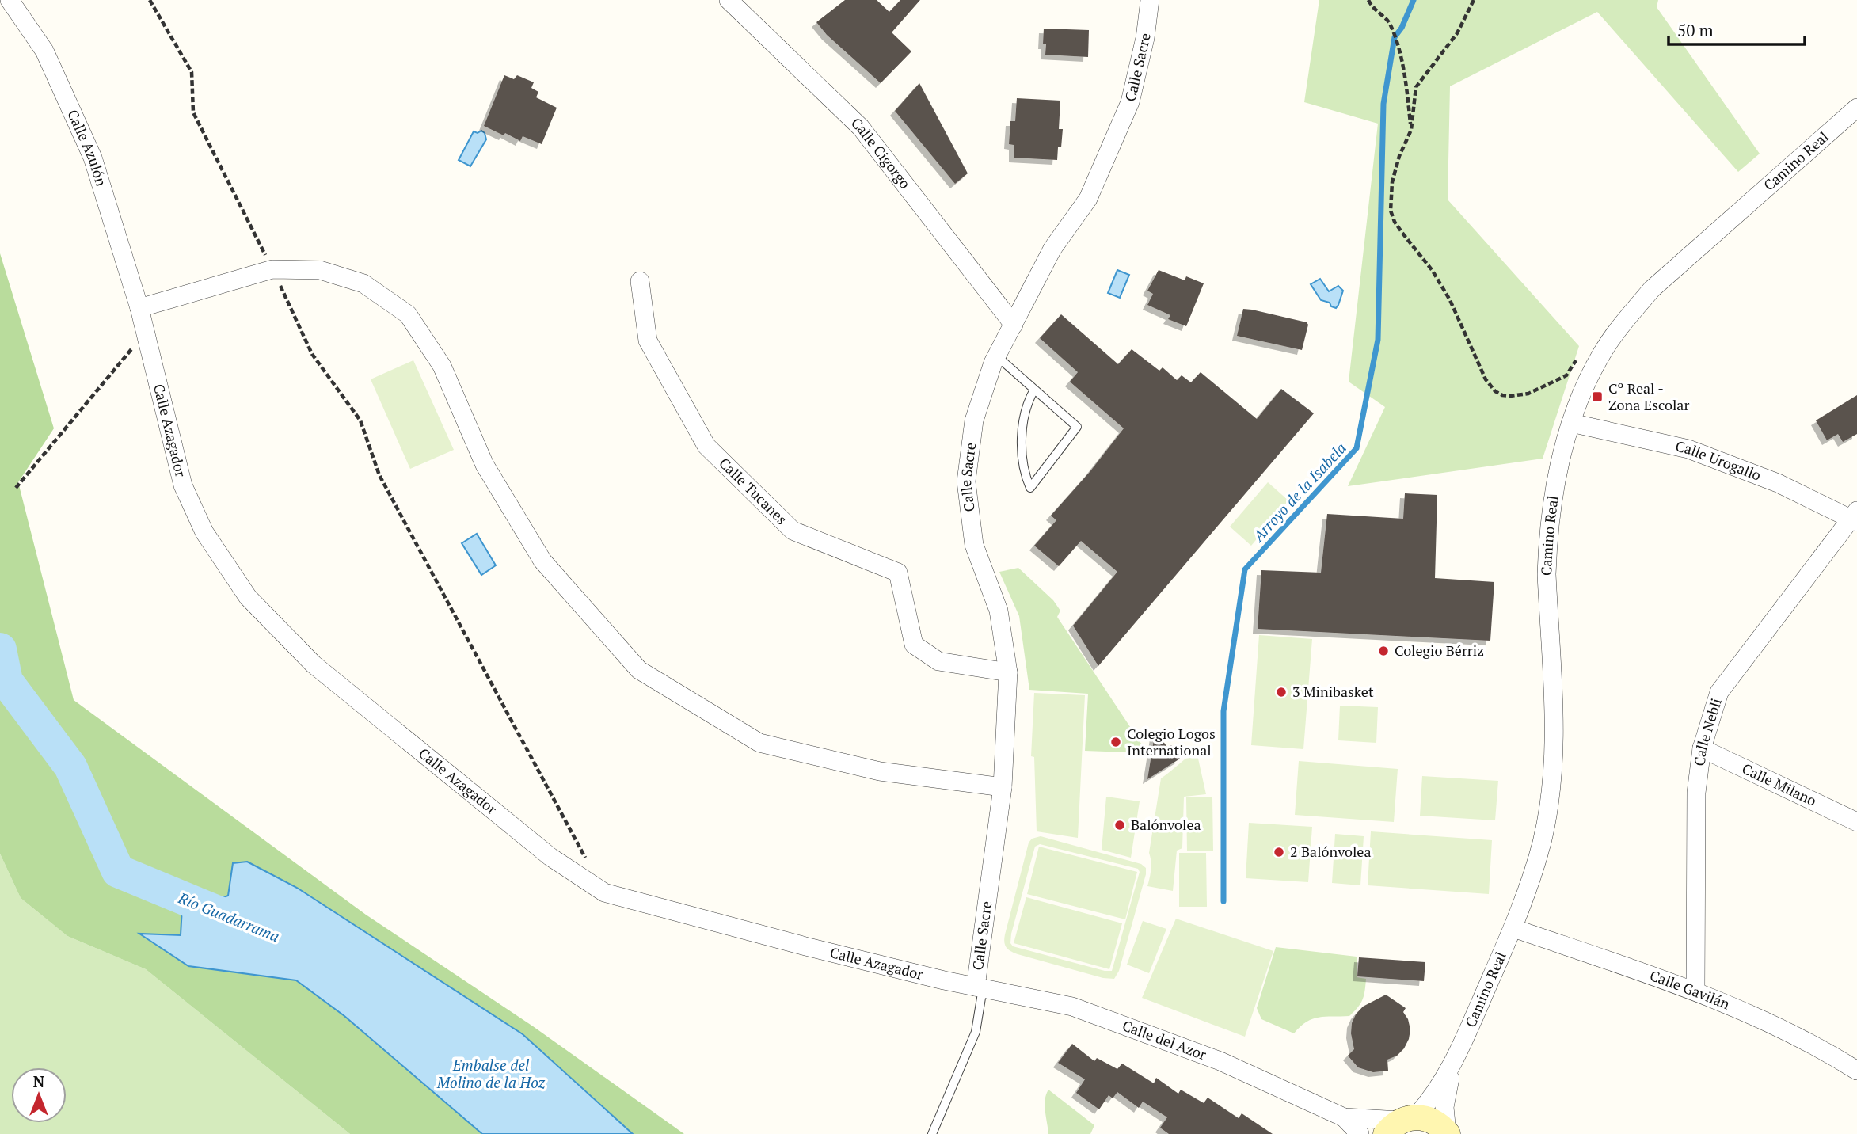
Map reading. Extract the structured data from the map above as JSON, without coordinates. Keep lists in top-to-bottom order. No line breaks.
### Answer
{"streets":{"street":["Calle Sacre","Calle Azulón","Calle Cigorgo","Camino Real","Calle Azagador","Calle Urogallo","Calle Tucanes","Calle Nebli","Calle Milano","Calle Gavilán","Calle del Azor"]},"crossings":[["Calle Sacre","Calle Cigorgo"],["Calle Sacre","Calle Azagador"],["Calle Sacre","Calle Tucanes"],["Calle Sacre","Calle del Azor"],["Calle Azulón","Calle Azagador"],["Camino Real","Calle Urogallo"],["Camino Real","Calle Gavilán"],["Camino Real","Calle del Azor"],["Calle Azagador","Calle del Azor"],["Calle Urogallo","Calle Nebli"],["Calle Nebli","Calle Milano"],["Calle Nebli","Calle Gavilán"]],"water":["Arroyo de la Isabela","Río Guadarrama","Embalse del Molino de la Hoz"],"places":{"transit":["Cº Real - Zona Escolar"],"other":["Colegio Bérriz","3 Minibasket","Colegio Logos International","Balónvolea","2 Balónvolea"]},"scale_bar":"50 m","north":"top"}
